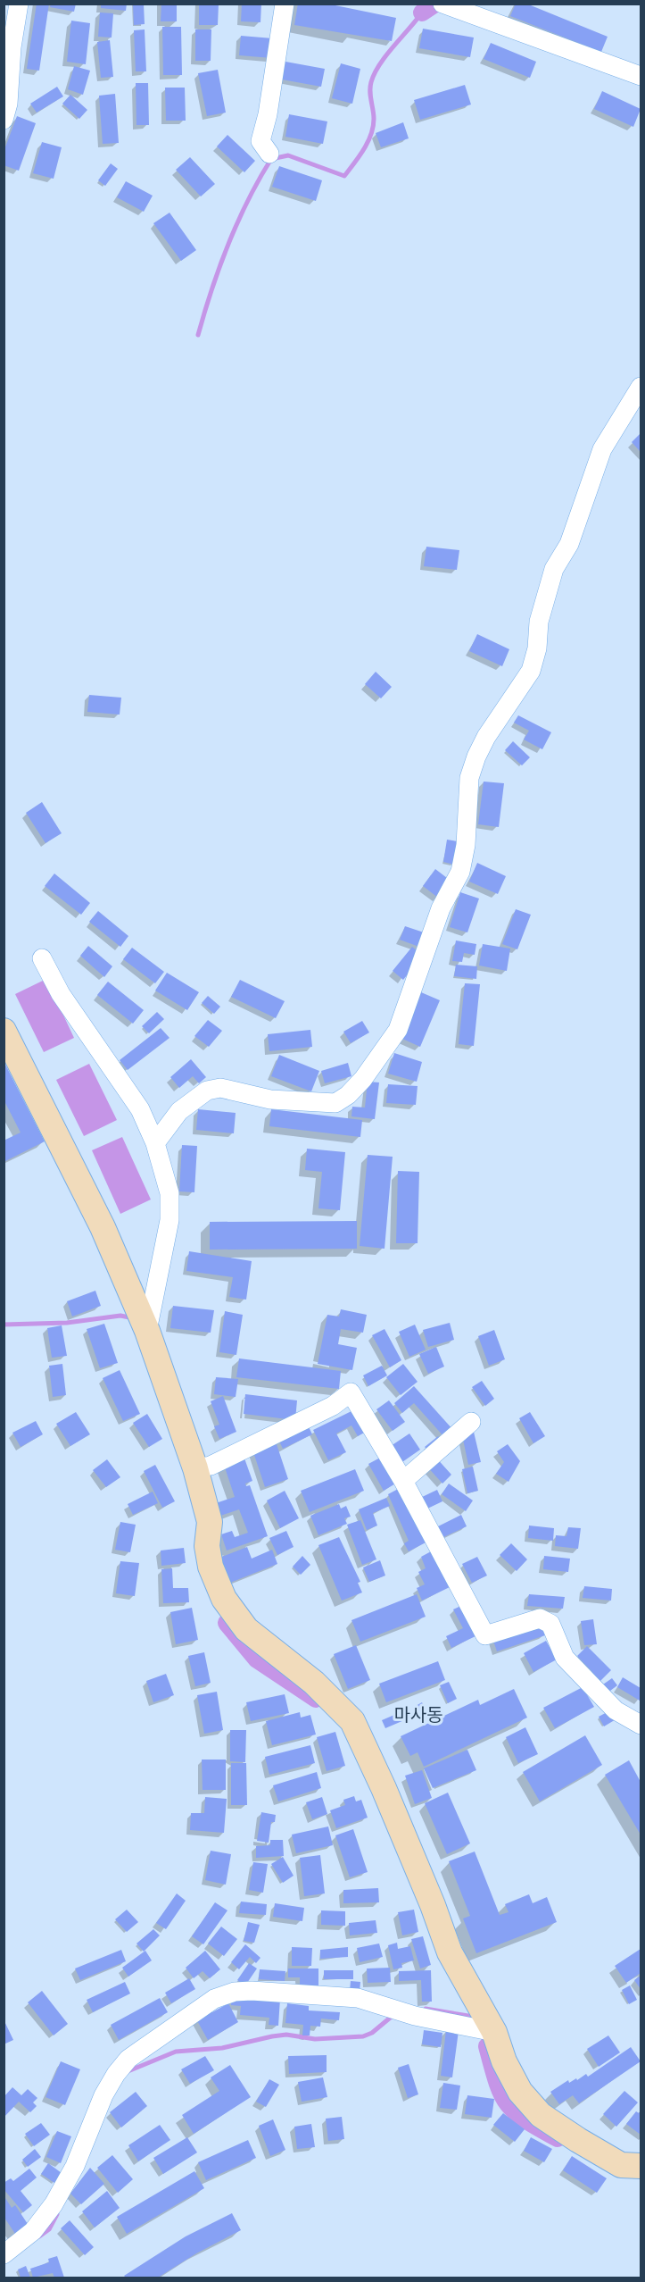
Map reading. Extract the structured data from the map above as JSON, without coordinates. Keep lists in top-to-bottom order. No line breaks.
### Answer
{"districts":["마사동"]}
